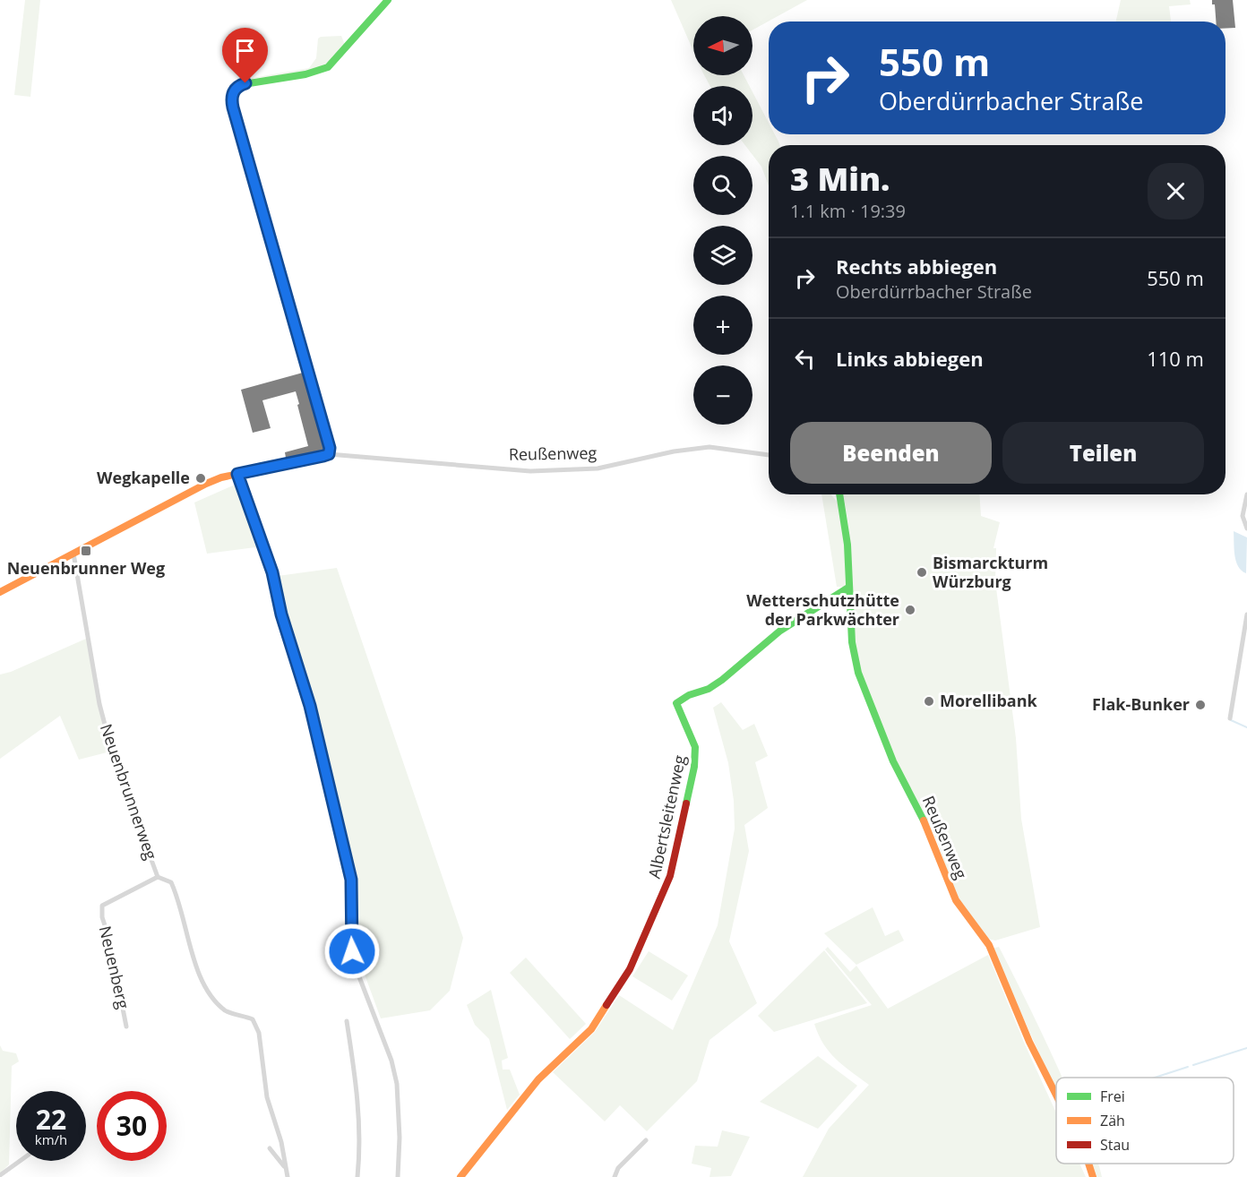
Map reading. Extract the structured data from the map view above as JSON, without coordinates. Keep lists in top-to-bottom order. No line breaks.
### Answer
{"streets":{"street":["Reußenweg","Neuenbrunnerweg","Albertsleitenweg","Neuenberg"]},"crossings":[["Reußenweg","Albertsleitenweg"],["Neuenbrunnerweg","Neuenberg"]],"places":{"other":["Wegkapelle","Bismarckturm Würzburg","Wetterschutzhütte der Parkwächter","Morellibank","Flak-Bunker"],"transit":["Neuenbrunner Weg"]},"legend":["Frei","Zäh","Stau"],"north":"left","page":{"map_buttons":["+","−"],"turn":["550 m","Oberdürrbacher Straße"],"heading":["3 Min.","1.1 km · 19:39"],"list":[{"name":"Rechts abbiegen","note":"Oberdürrbacher Straße","value":"550 m"},{"name":"Links abbiegen","value":"110 m"}],"buttons":["Beenden","Teilen"],"speed":"22 km/h","limit":"30"}}
